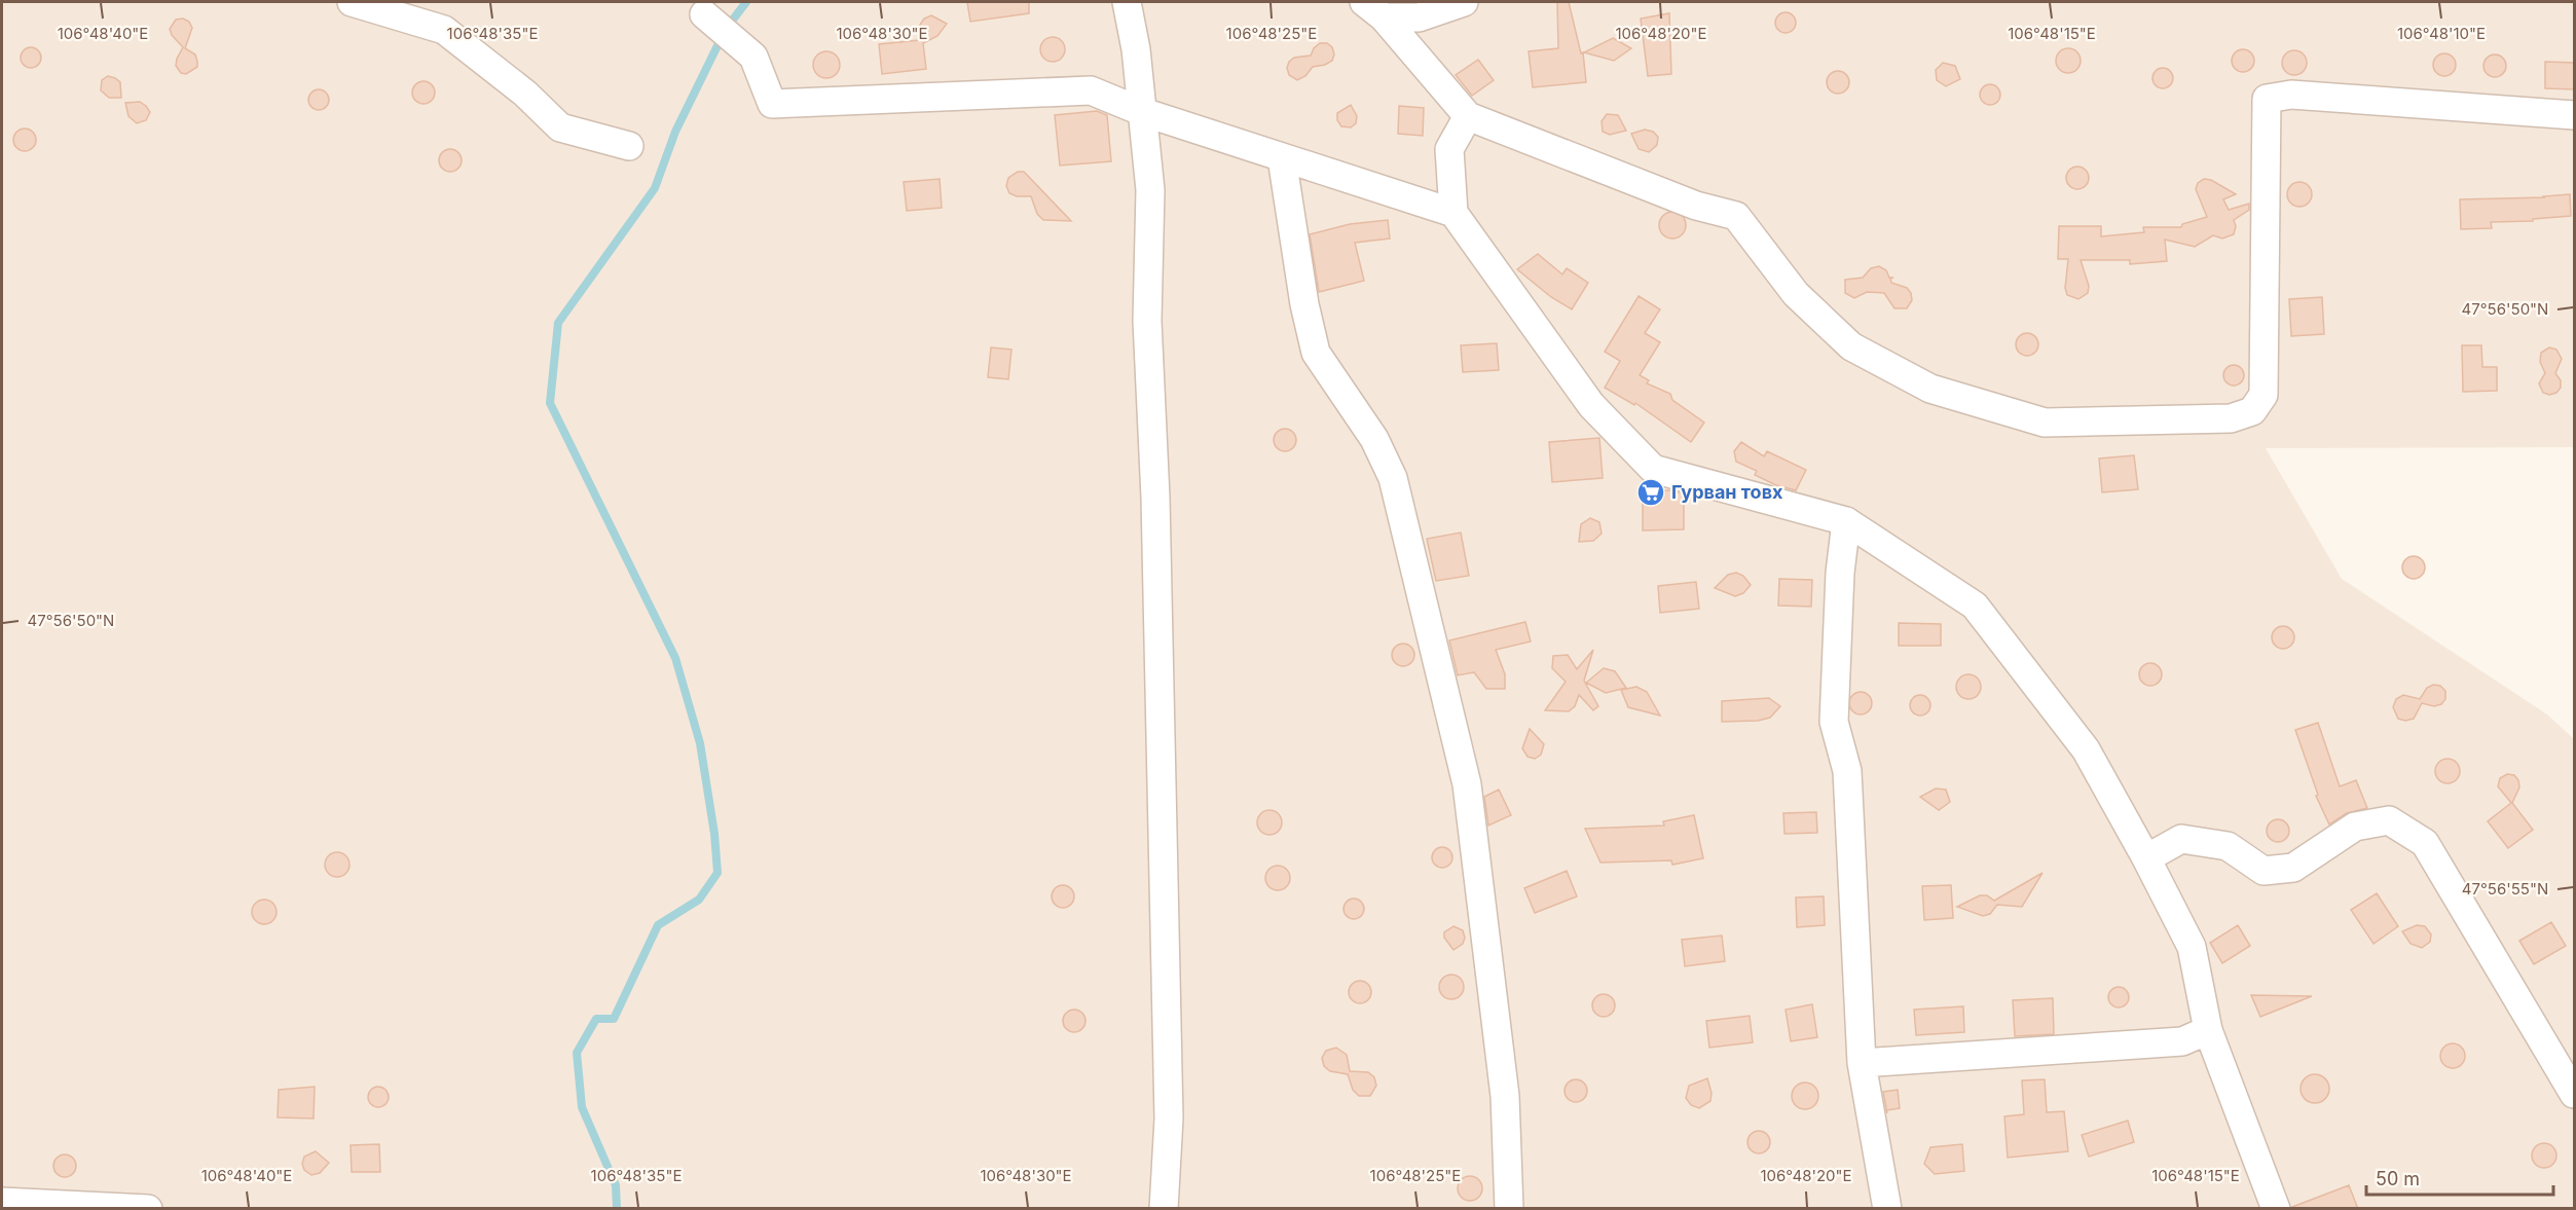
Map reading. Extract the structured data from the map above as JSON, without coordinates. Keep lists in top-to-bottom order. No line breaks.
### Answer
{"places":{"supermarket":["Гурван товх"]},"scale_bar":"50 m","coordinates":["106°48'40\"E","106°48'35\"E","106°48'30\"E","106°48'25\"E","106°48'20\"E","106°48'15\"E","106°48'10\"E","47°56'50\"N","47°56'55\"N"]}
